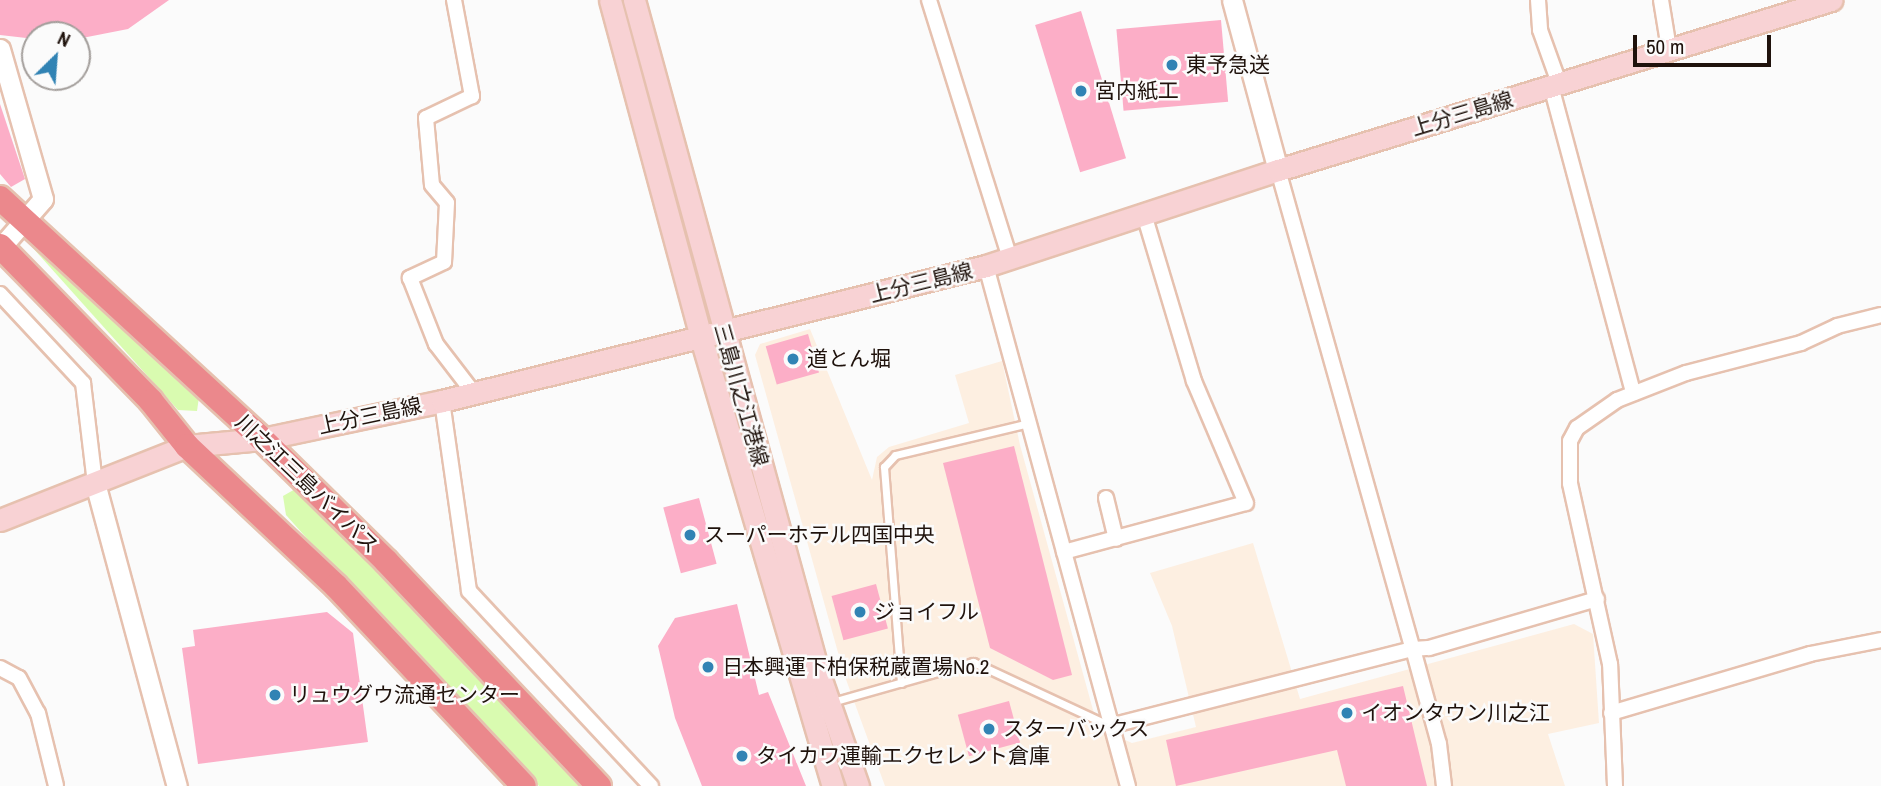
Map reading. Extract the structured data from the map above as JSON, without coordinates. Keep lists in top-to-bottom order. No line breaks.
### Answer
{"streets":{"highway":["川之江三島バイパス"],"main road":["上分三島線","三島川之江港線"]},"crossings":[["上分三島線","三島川之江港線"],["上分三島線","川之江三島バイパス"]],"places":["東予急送","宮内紙工","道とん堀","スーパーホテル四国中央","ジョイフル","日本興運下柏保税蔵置場No.2","リュウグウ流通センター","イオンタウン川之江","スターバックス","タイカワ運輸エクセレント倉庫"],"scale_bar":"50 m","north":"top right"}
